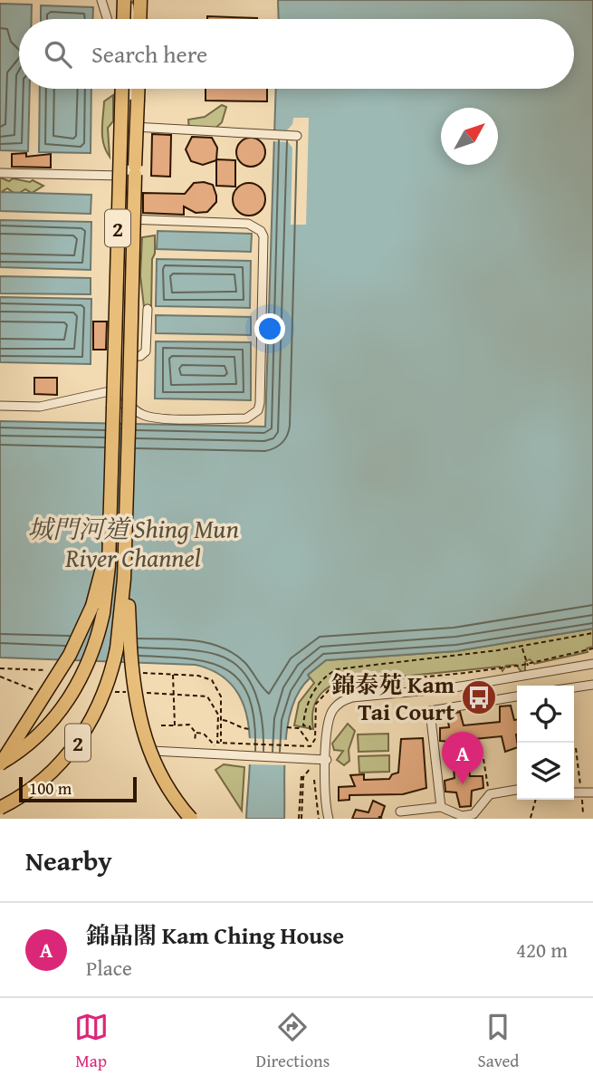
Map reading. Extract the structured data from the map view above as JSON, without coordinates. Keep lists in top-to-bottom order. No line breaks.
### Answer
{"streets":{"highway":["2"]},"water":["城門河道 Shing Mun River Channel"],"places":{"bus stop":["錦泰苑 Kam Tai Court"]},"scale_bar":"100 m","north":"top right","page":{"search":"Search here","pins":"A","scale":"100 m","heading":"Nearby","list":[{"mark":"A","name":"錦晶閣 Kam Ching House","note":"Place","value":"420 m"}],"nav":["Map","Directions","Saved"]}}
